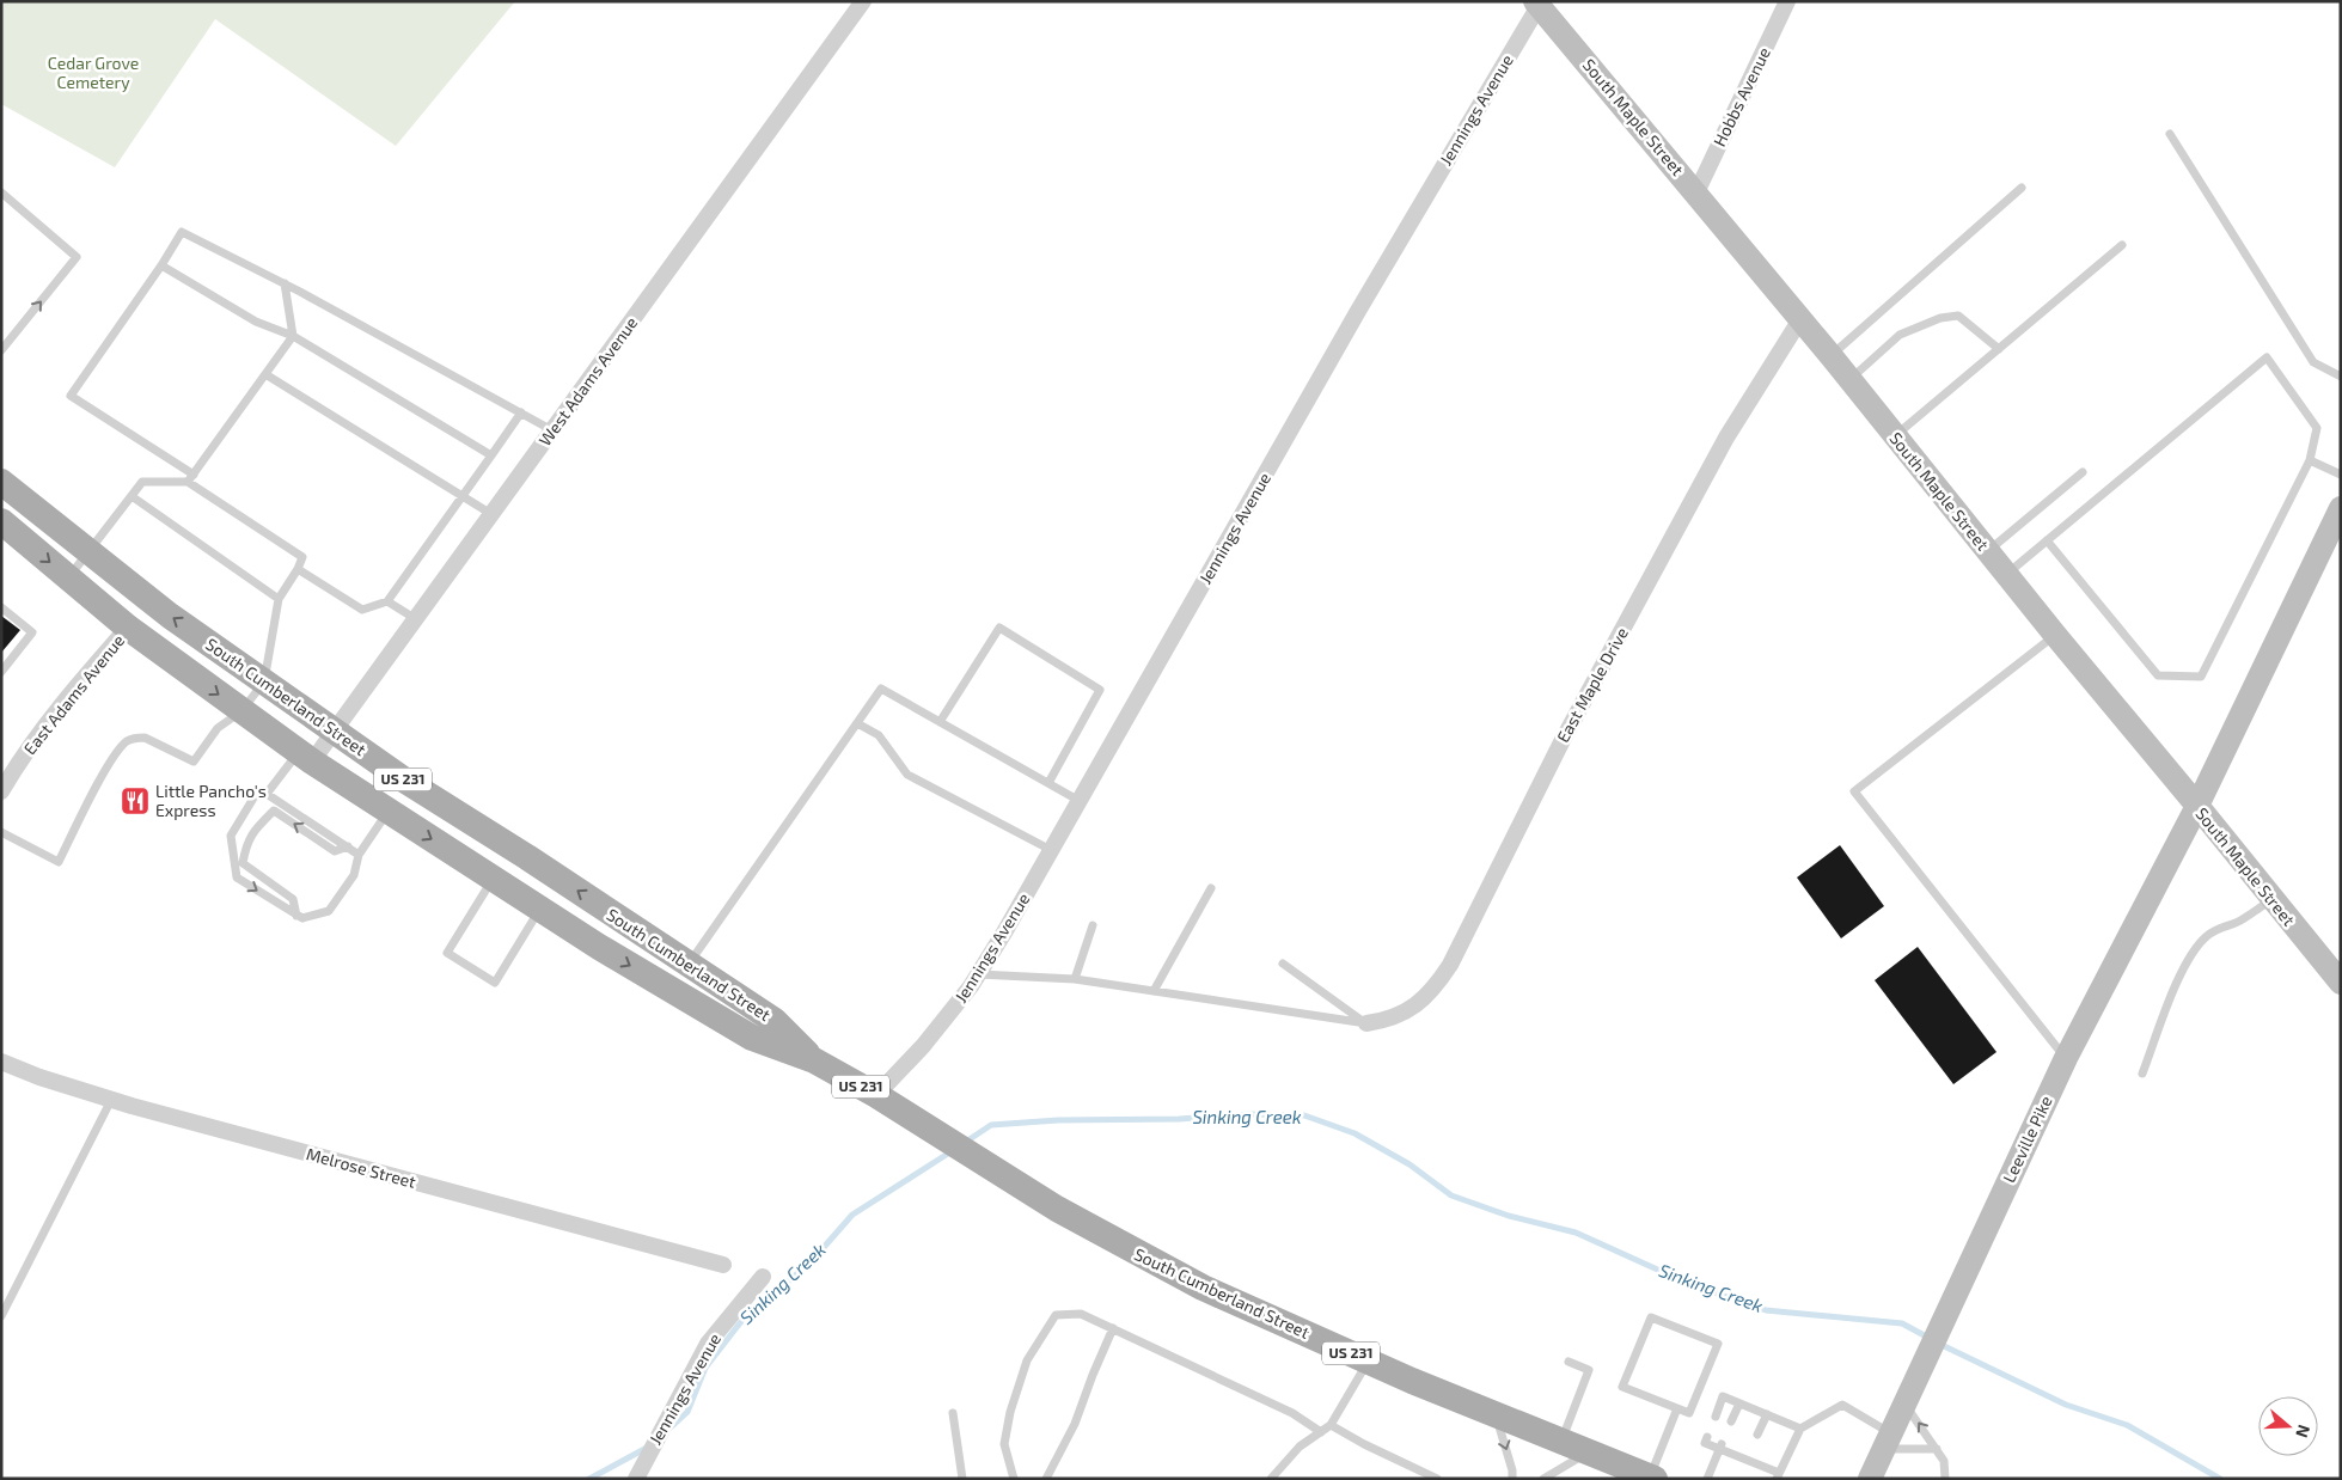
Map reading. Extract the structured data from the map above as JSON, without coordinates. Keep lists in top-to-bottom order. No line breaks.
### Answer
{"streets":{"main road":["South Cumberland Street","US 231"],"street":["Hobbs Avenue","Jennings Avenue","South Maple Street","West Adams Avenue","East Maple Drive","East Adams Avenue","Leeville Pike","Melrose Street"]},"crossings":[["Hobbs Avenue","South Maple Street"],["Jennings Avenue","South Maple Street"],["Jennings Avenue","South Cumberland Street"],["South Maple Street","East Maple Drive"],["South Maple Street","Leeville Pike"],["West Adams Avenue","South Cumberland Street"],["East Adams Avenue","South Cumberland Street"]],"water":["Sinking Creek"],"parks":["Cedar Grove Cemetery"],"places":{"restaurant":["Little Pancho's Express"]},"north":"right"}
